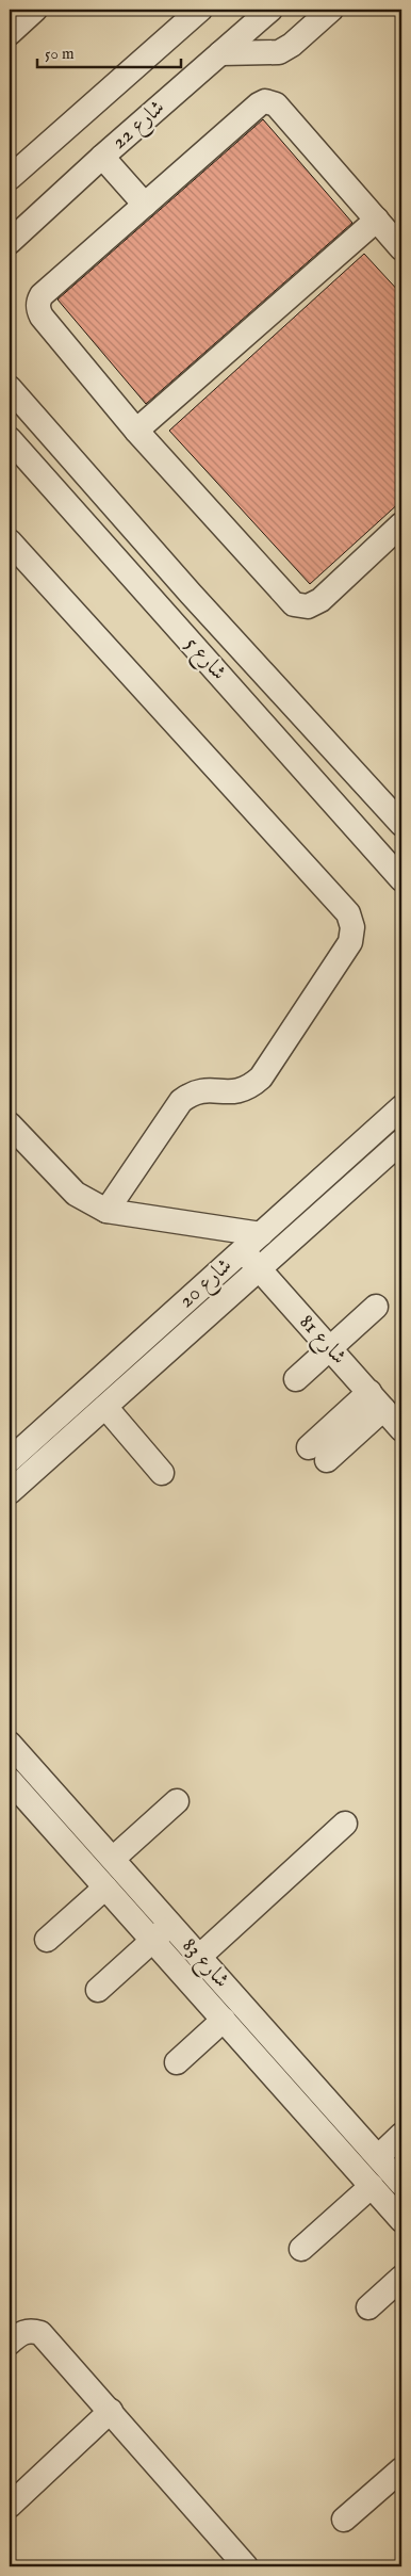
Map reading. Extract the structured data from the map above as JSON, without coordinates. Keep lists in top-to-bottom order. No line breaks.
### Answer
{"streets":{"street":["شارع 22","شارع 5","شارع 20","شارع 81","شارع 83"]},"crossings":[["شارع 20","شارع 81"]],"scale_bar":"50 m"}
